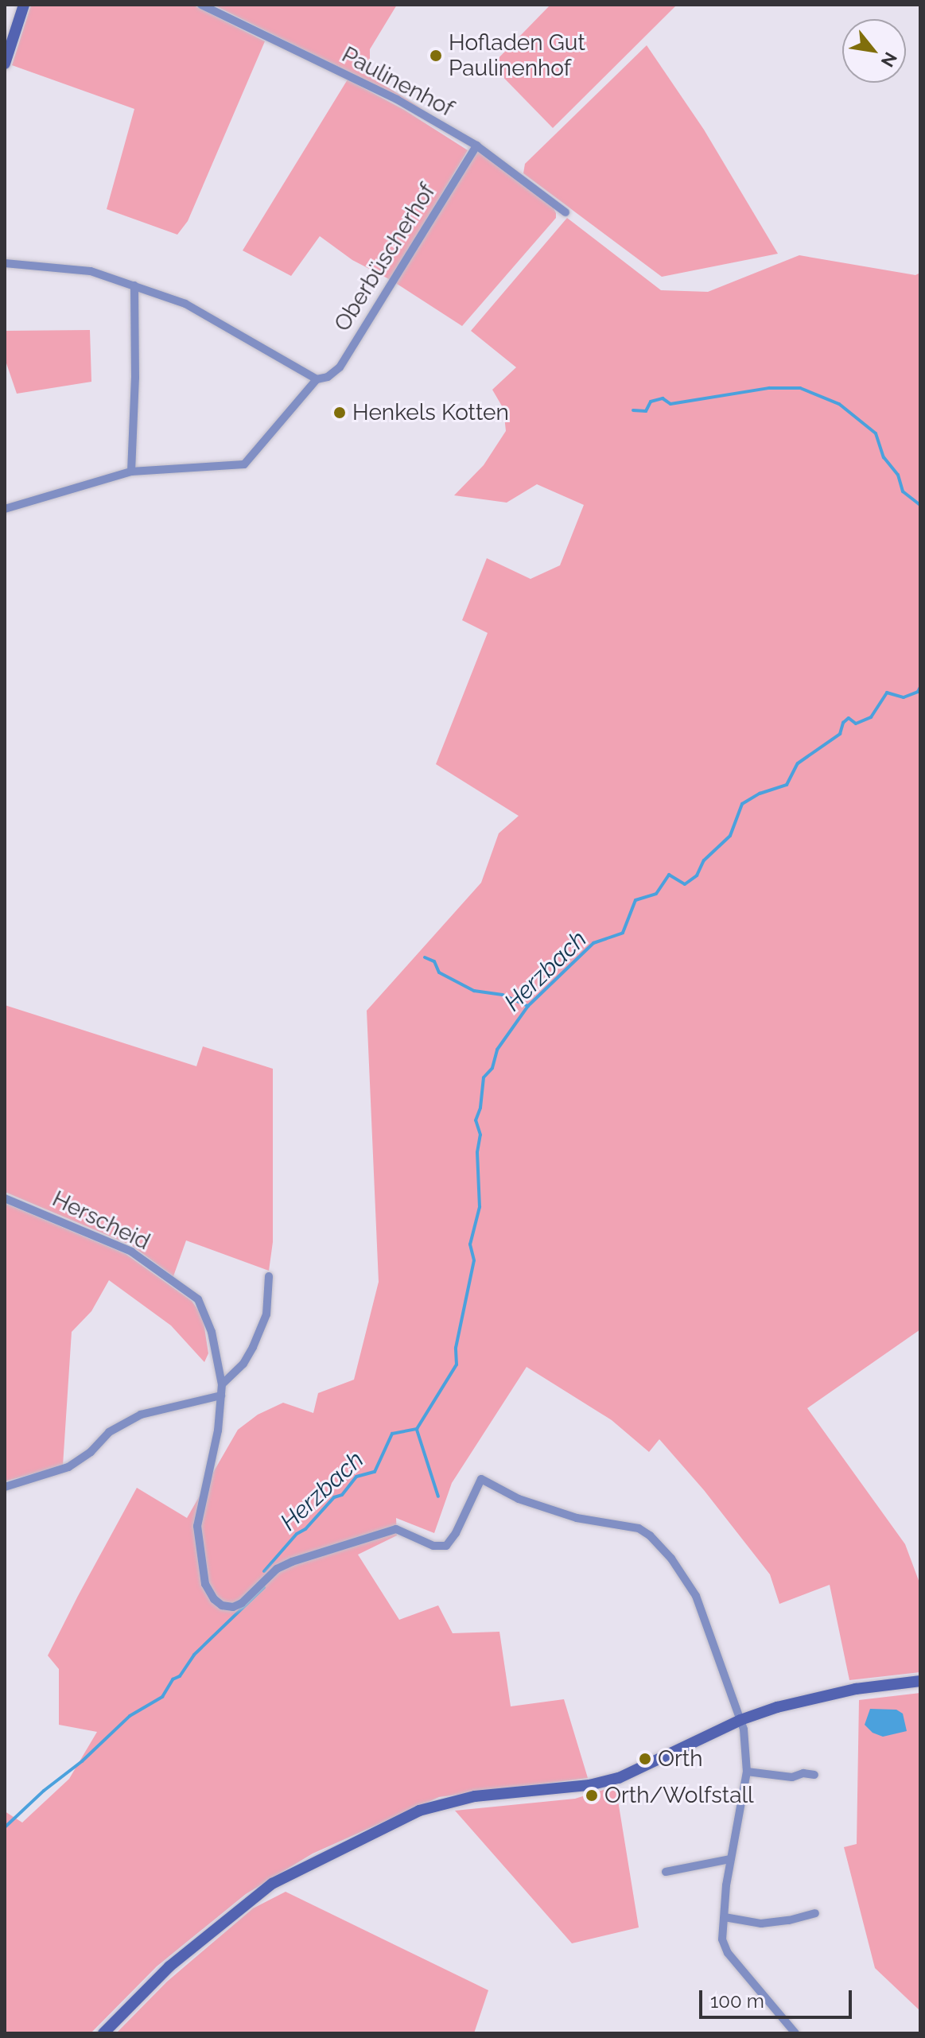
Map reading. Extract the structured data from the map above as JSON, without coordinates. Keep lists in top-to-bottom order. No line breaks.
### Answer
{"streets":{"street":["Paulinenhof","Oberbüscherhof","Herscheid"]},"crossings":[["Paulinenhof","Oberbüscherhof"]],"water":["Herzbach"],"places":["Hofladen Gut Paulinenhof","Henkels Kotten","Orth","Orth/Wolfstall"],"scale_bar":"100 m","north":"bottom right"}
